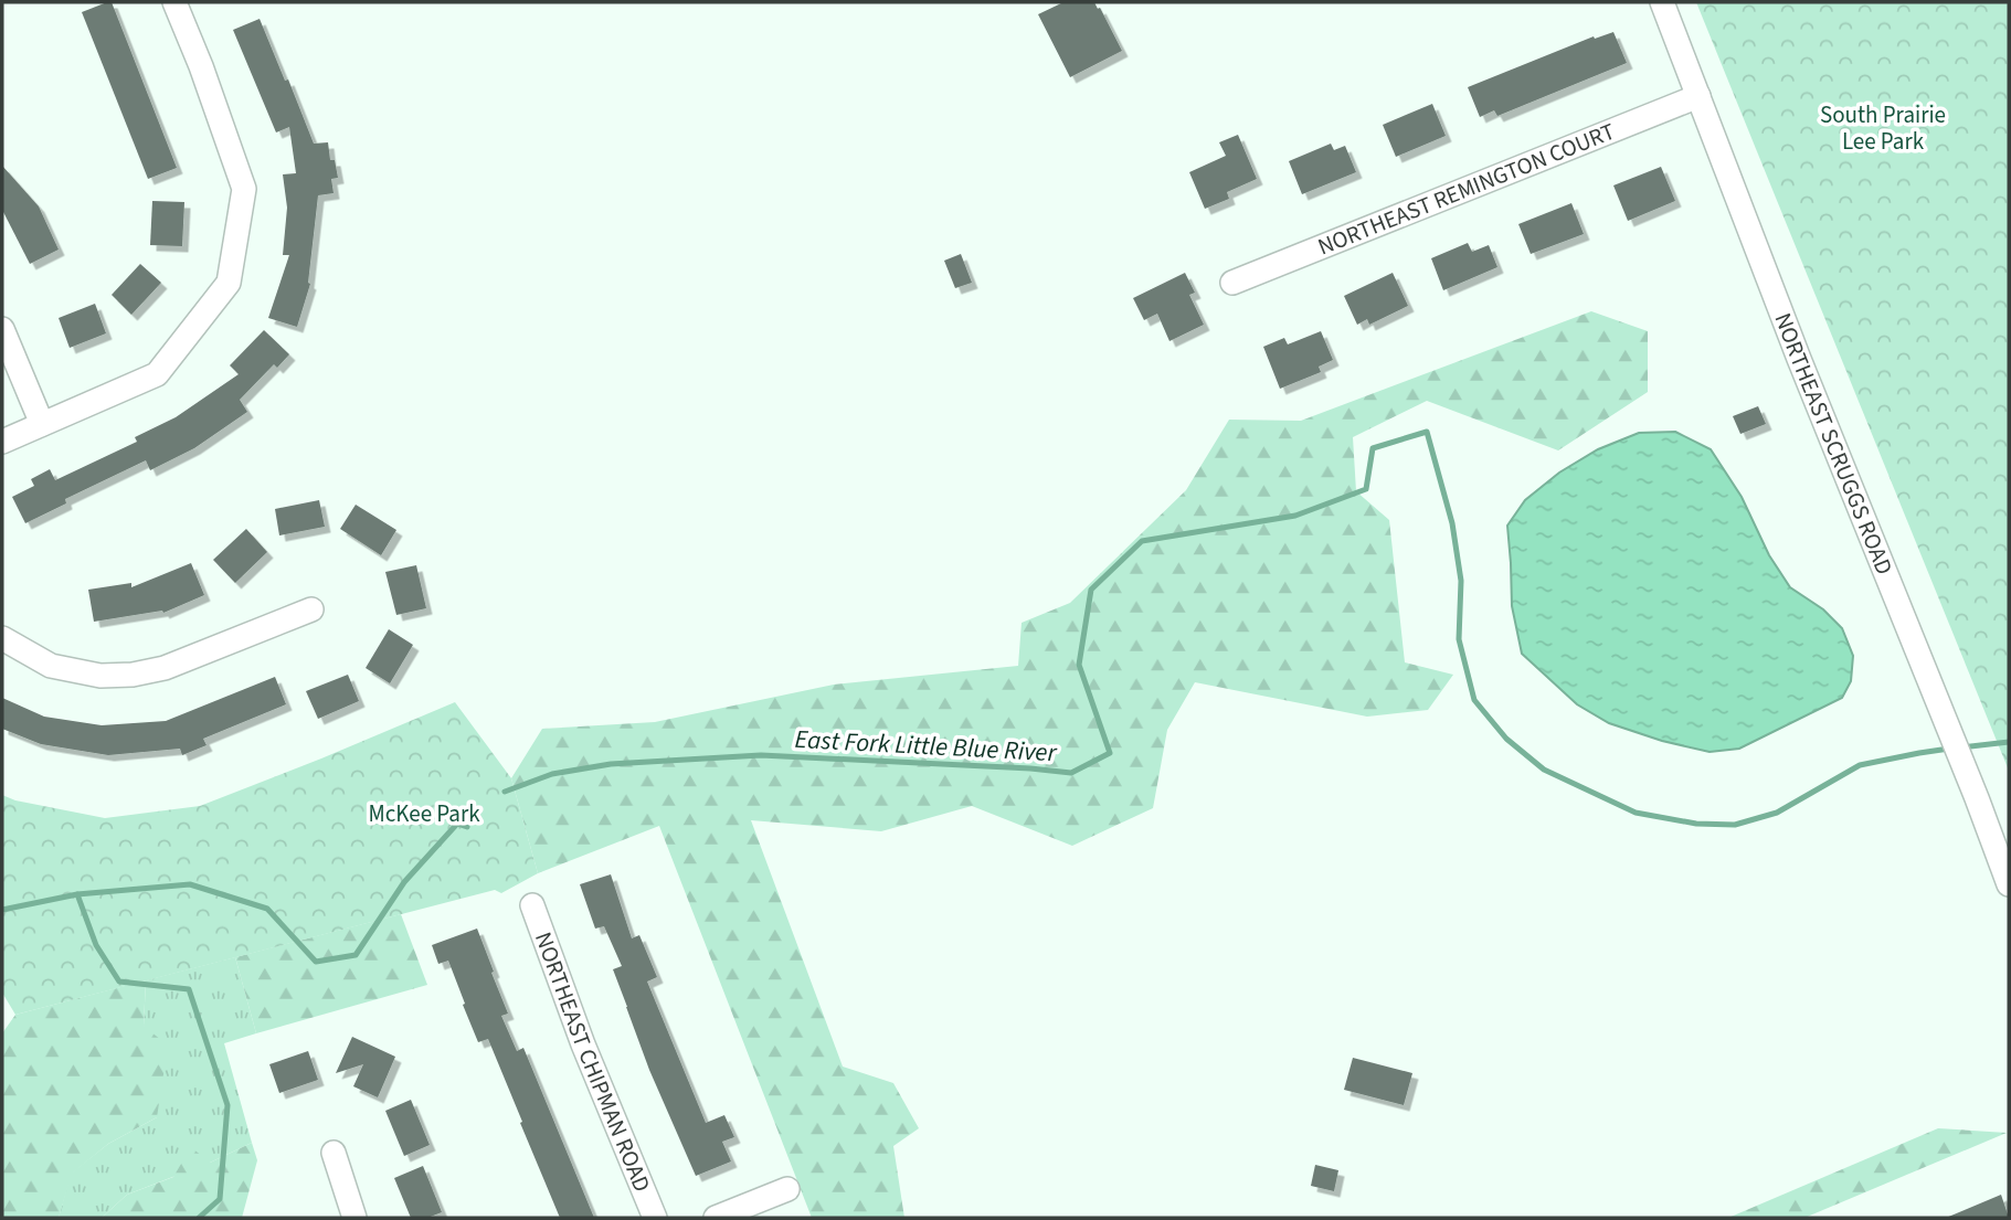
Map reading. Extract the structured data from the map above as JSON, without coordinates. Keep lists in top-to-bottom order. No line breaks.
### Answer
{"streets":{"street":["NORTHEAST REMINGTON COURT","NORTHEAST SCRUGGS ROAD","NORTHEAST CHIPMAN ROAD"]},"crossings":[["NORTHEAST REMINGTON COURT","NORTHEAST SCRUGGS ROAD"]],"water":["East Fork Little Blue River"],"parks":["South Prairie Lee Park","McKee Park"]}
